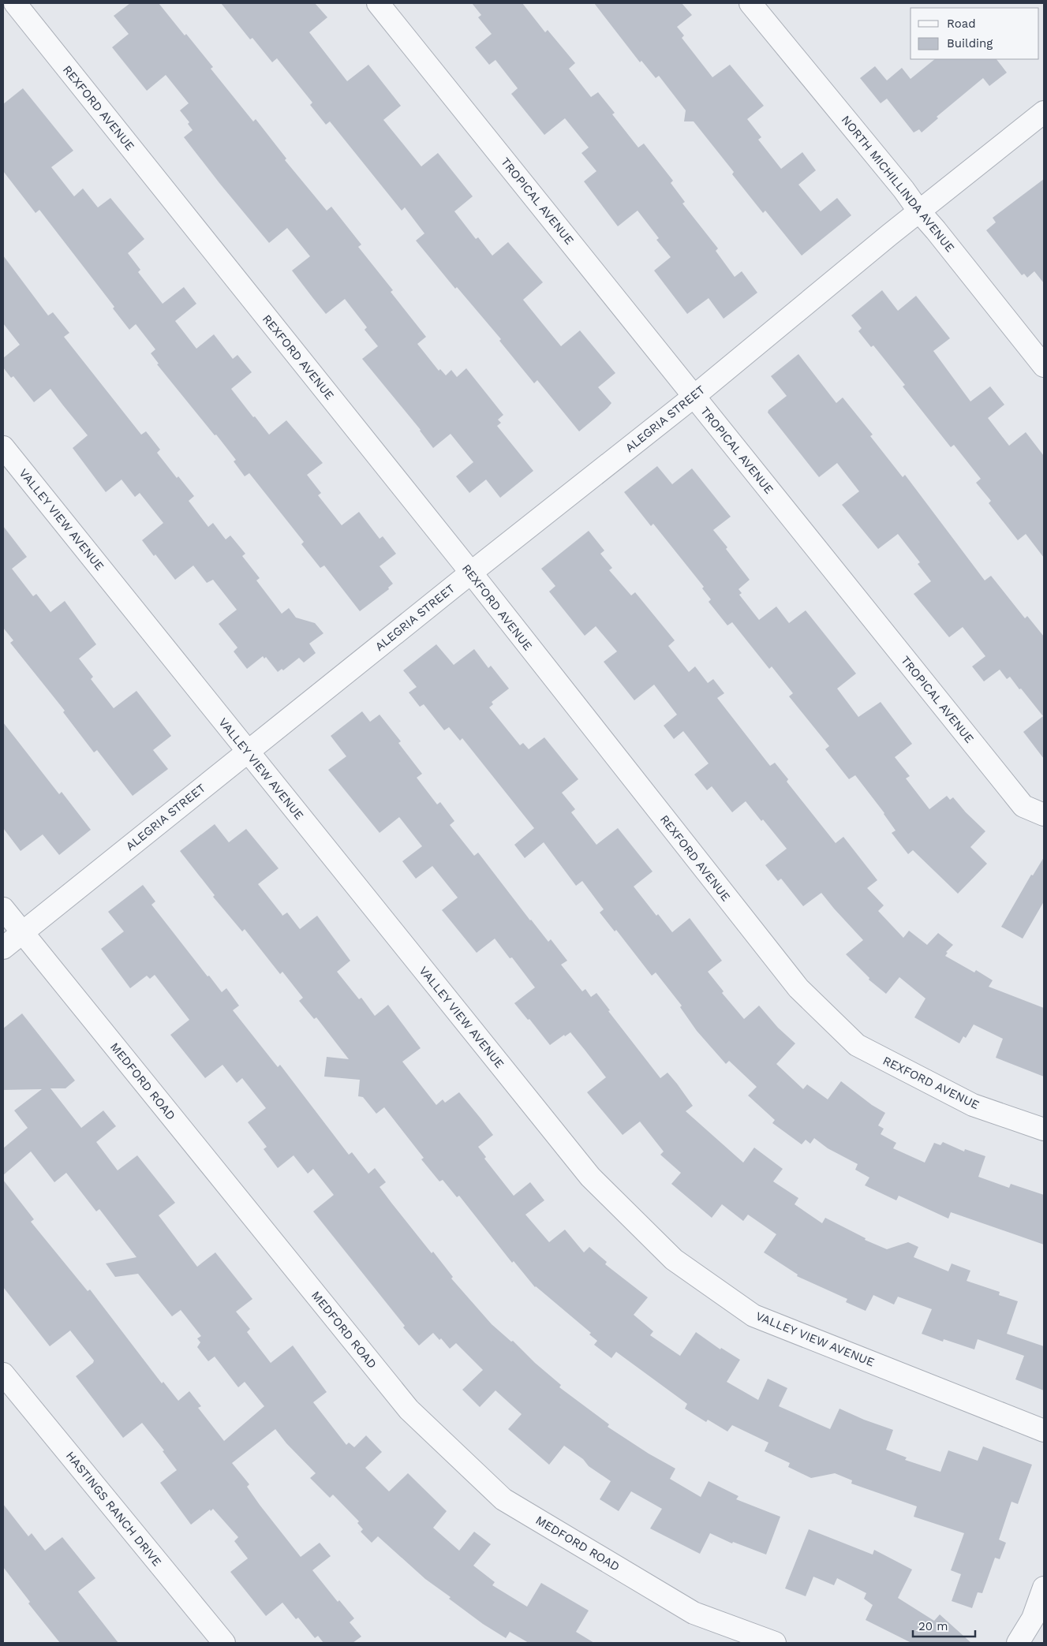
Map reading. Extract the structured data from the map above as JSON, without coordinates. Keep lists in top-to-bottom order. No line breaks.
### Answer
{"streets":{"street":["REXFORD AVENUE","NORTH MICHILLINDA AVENUE","TROPICAL AVENUE","ALEGRIA STREET","VALLEY VIEW AVENUE","MEDFORD ROAD","HASTINGS RANCH DRIVE"]},"crossings":[["REXFORD AVENUE","ALEGRIA STREET"],["NORTH MICHILLINDA AVENUE","ALEGRIA STREET"],["TROPICAL AVENUE","ALEGRIA STREET"],["ALEGRIA STREET","VALLEY VIEW AVENUE"],["ALEGRIA STREET","MEDFORD ROAD"]],"legend":["Road","Building"],"scale_bar":"20 m"}
